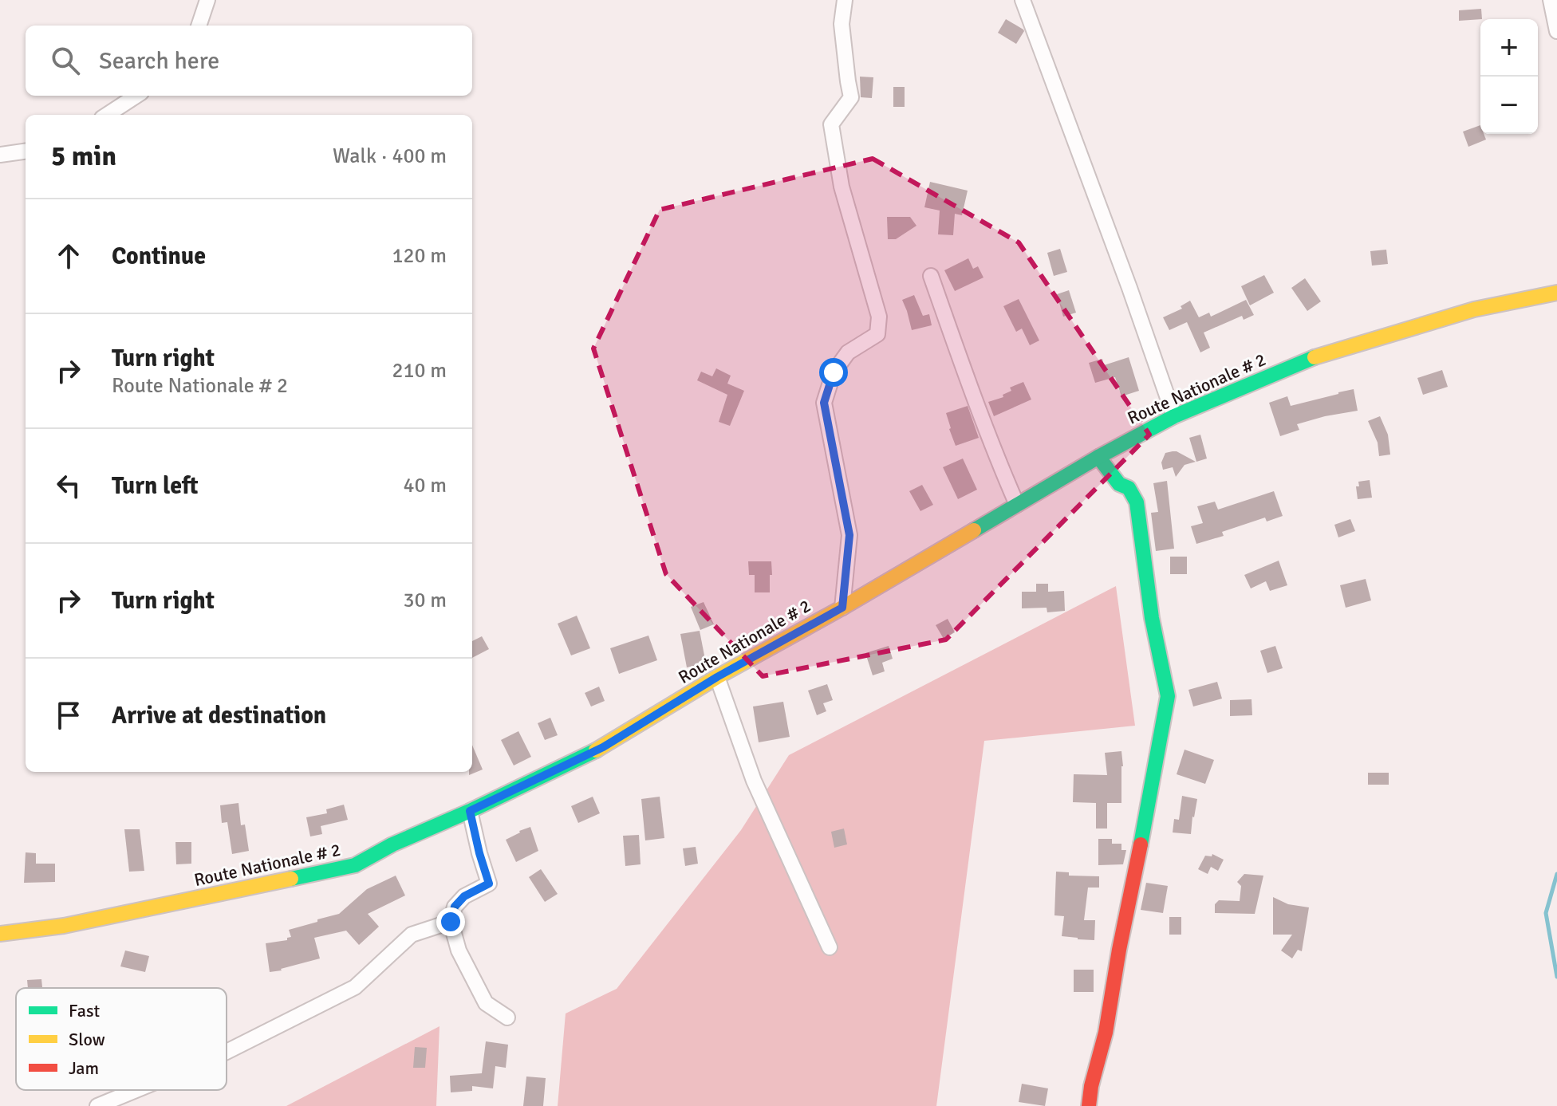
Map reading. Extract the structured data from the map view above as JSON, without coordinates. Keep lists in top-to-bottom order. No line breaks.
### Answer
{"streets":{"main road":["Route Nationale # 2"]},"legend":["Fast","Slow","Jam"],"page":{"map_buttons":["+","−"],"search":"Search here","heading":["5 min","Walk · 400 m"],"list":[["Continue","120 m"],["Turn right","Route Nationale # 2","210 m"],["Turn left","40 m"],["Turn right","30 m"],"Arrive at destination"]}}
